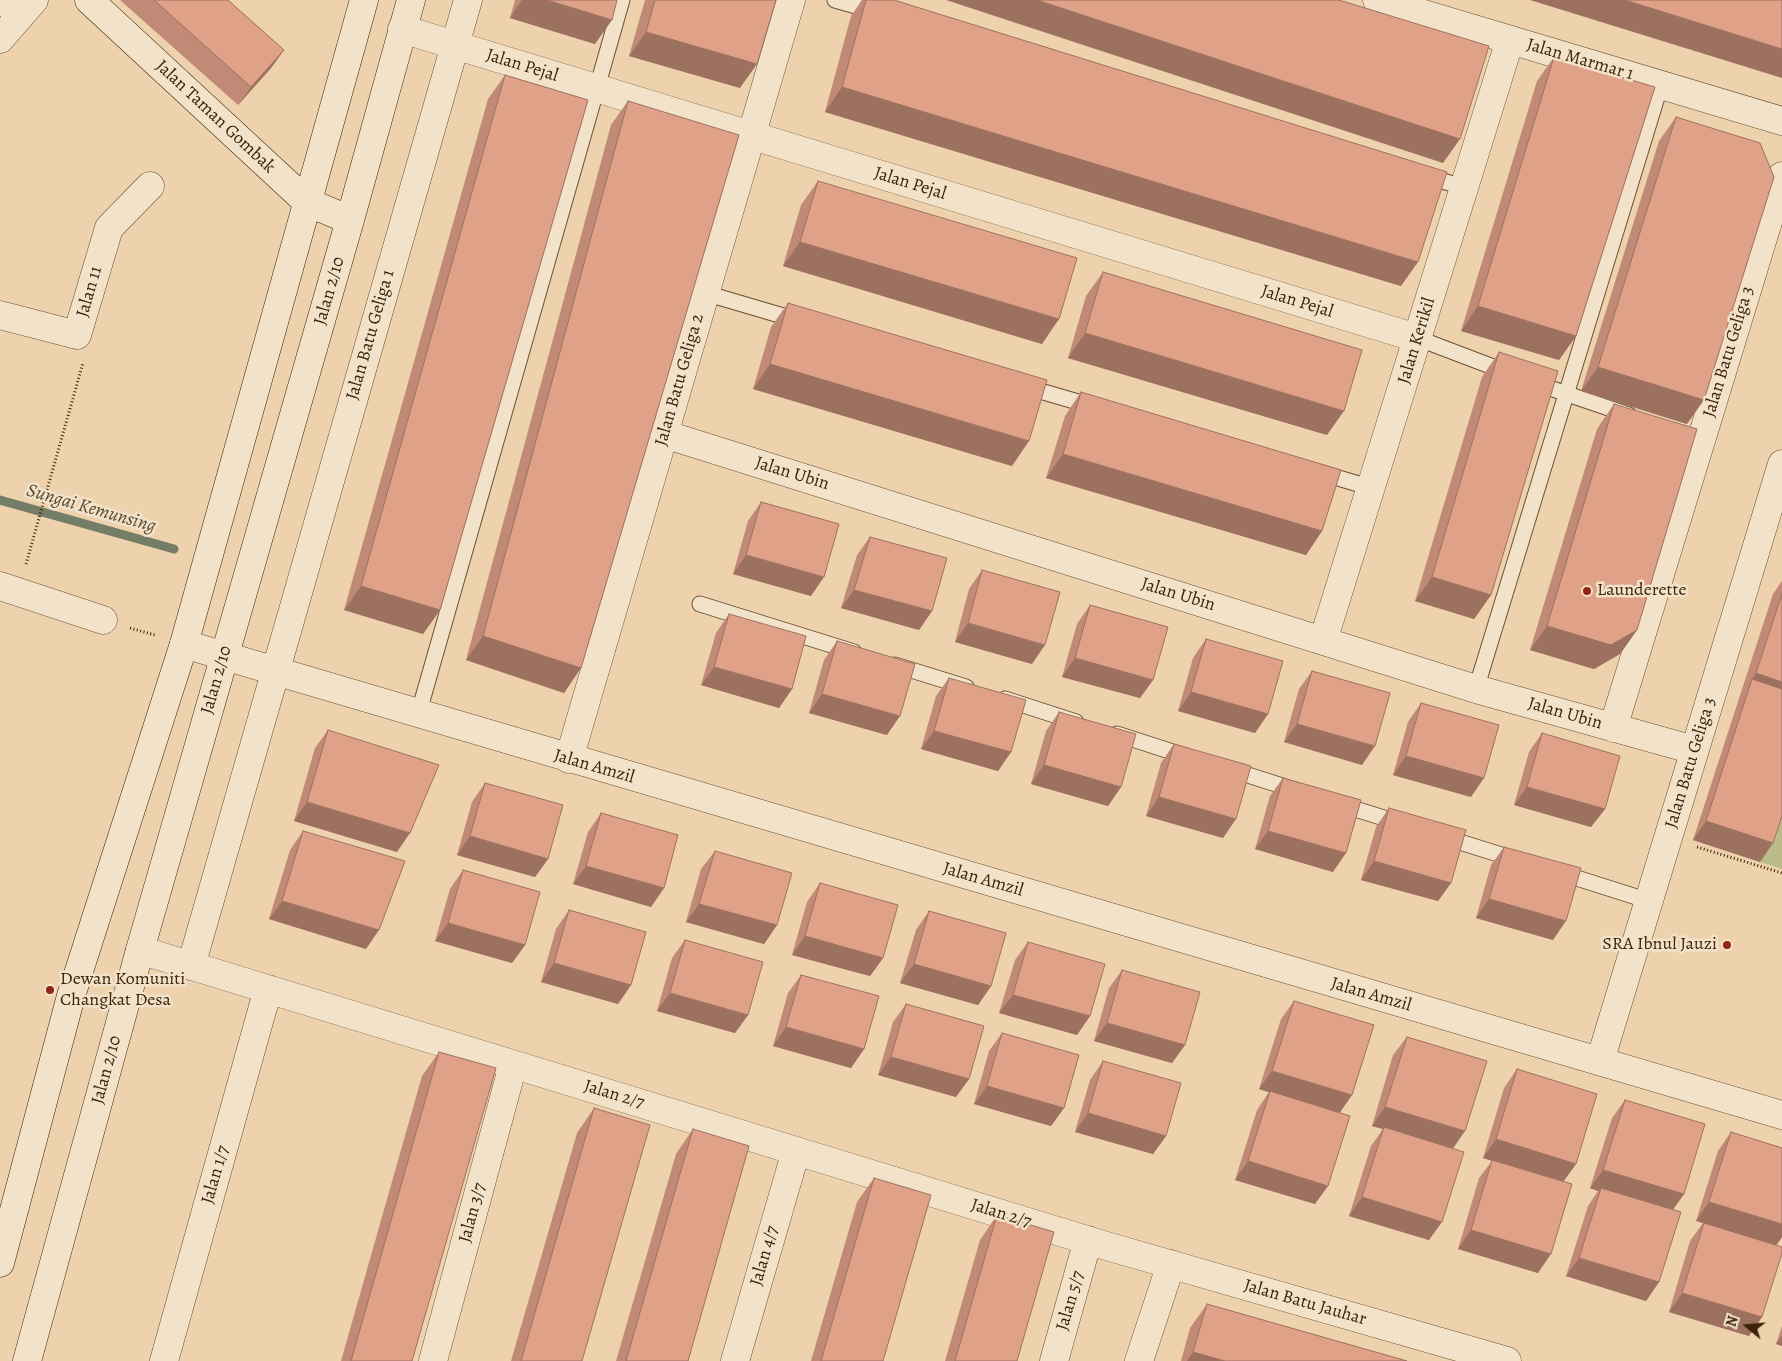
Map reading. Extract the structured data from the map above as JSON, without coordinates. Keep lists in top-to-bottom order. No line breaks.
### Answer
{"streets":{"street":["Jalan Marmar 1","Jalan Pejal","Jalan Taman Gombak","Jalan 2/10","Jalan 11","Jalan Batu Geliga 1","Jalan Kerikil","Jalan Batu Geliga 3","Jalan Batu Geliga 2","Jalan Ubin","Jalan Amzil","Jalan 2/7","Jalan 1/7","Jalan 3/7","Jalan 4/7","Jalan 5/7","Jalan Batu Jauhar"]},"crossings":[["Jalan Marmar 1","Jalan Kerikil"],["Jalan Pejal","Jalan 2/10"],["Jalan Pejal","Jalan Batu Geliga 1"],["Jalan Pejal","Jalan Kerikil"],["Jalan Pejal","Jalan Batu Geliga 2"],["Jalan Taman Gombak","Jalan 2/10"],["Jalan 2/10","Jalan Amzil"],["Jalan 2/10","Jalan 2/7"],["Jalan Batu Geliga 1","Jalan Amzil"],["Jalan Batu Geliga 1","Jalan 2/7"],["Jalan Kerikil","Jalan Ubin"],["Jalan Batu Geliga 3","Jalan Ubin"],["Jalan Batu Geliga 3","Jalan Amzil"],["Jalan Batu Geliga 2","Jalan Ubin"],["Jalan Batu Geliga 2","Jalan Amzil"],["Jalan 2/7","Jalan 1/7"],["Jalan 2/7","Jalan 3/7"],["Jalan 2/7","Jalan 4/7"],["Jalan 2/7","Jalan 5/7"],["Jalan 2/7","Jalan Batu Jauhar"],["Jalan 5/7","Jalan Batu Jauhar"]],"water":["Sungai Kemunsing"],"places":["Launderette","SRA Ibnul Jauzi","Dewan Komuniti Changkat Desa"],"north":"left"}
